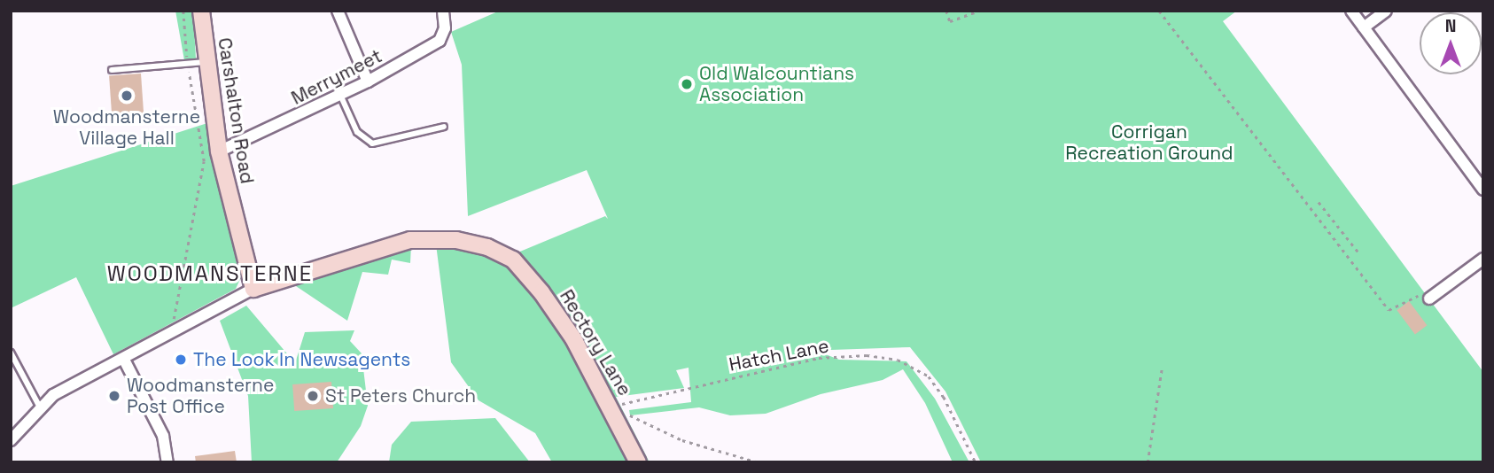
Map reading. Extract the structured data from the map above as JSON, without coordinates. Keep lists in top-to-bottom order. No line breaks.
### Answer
{"streets":{"main road":["Carshalton Road","Rectory Lane"],"street":["Merrymeet"],"path":["Hatch Lane"]},"crossings":[["Merrymeet","Carshalton Road"],["Carshalton Road","Rectory Lane"]],"districts":["WOODMANSTERNE"],"parks":["Corrigan Recreation Ground"],"places":["Old Walcountians Association","Woodmansterne Village Hall","The Look In Newsagents","Woodmansterne Post Office","St Peters Church"],"north":"top"}
